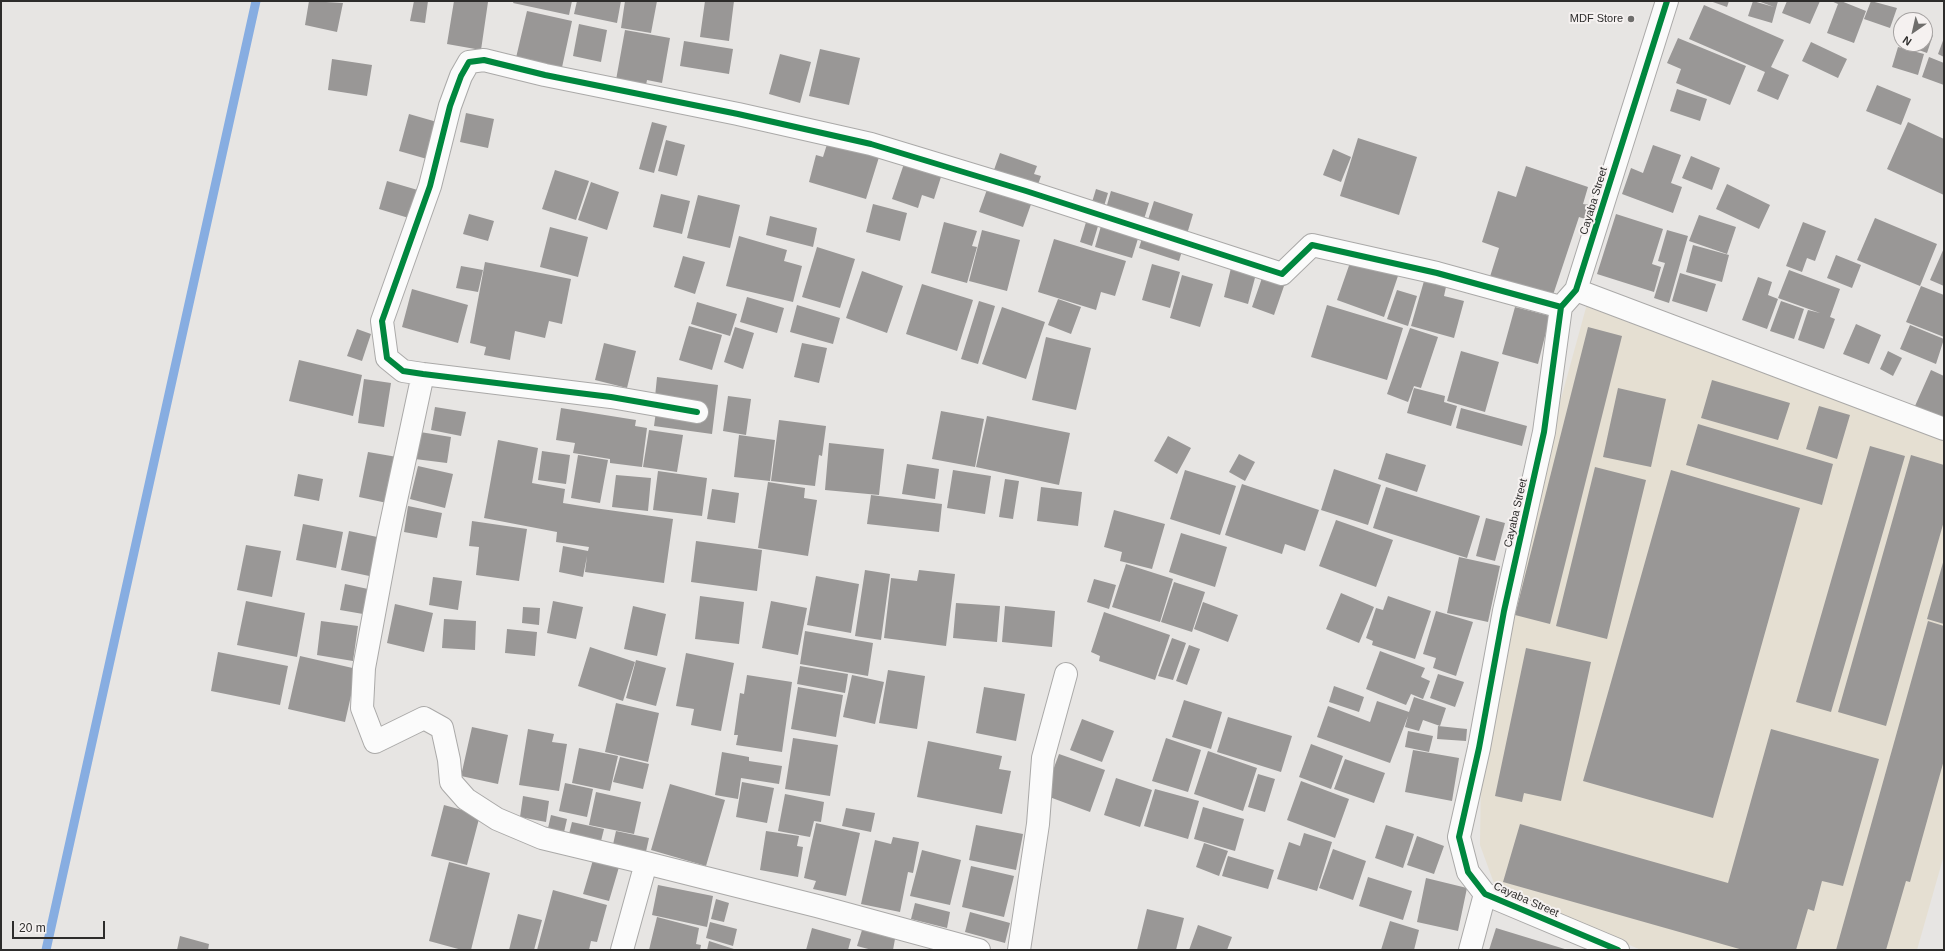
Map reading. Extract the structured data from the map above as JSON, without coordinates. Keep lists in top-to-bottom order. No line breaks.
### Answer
{"streets":{"street":["Cayaba Street"]},"places":["MDF Store"],"scale_bar":"20 m","north":"bottom left"}
